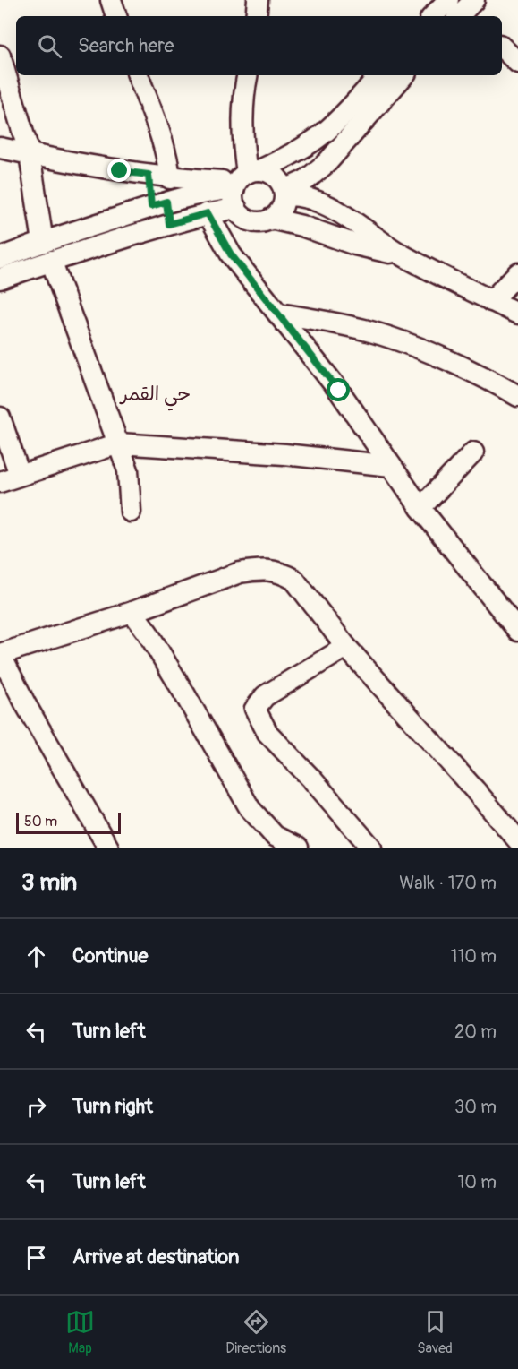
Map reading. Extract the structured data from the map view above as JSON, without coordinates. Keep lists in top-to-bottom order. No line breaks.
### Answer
{"districts":["حي القمر"],"scale_bar":"50 m","page":{"search":"Search here","scale":"50 m","heading":["3 min","Walk · 170 m"],"list":[["Continue","110 m"],["Turn left","20 m"],["Turn right","30 m"],["Turn left","10 m"],"Arrive at destination"],"nav":["Map","Directions","Saved"]}}
